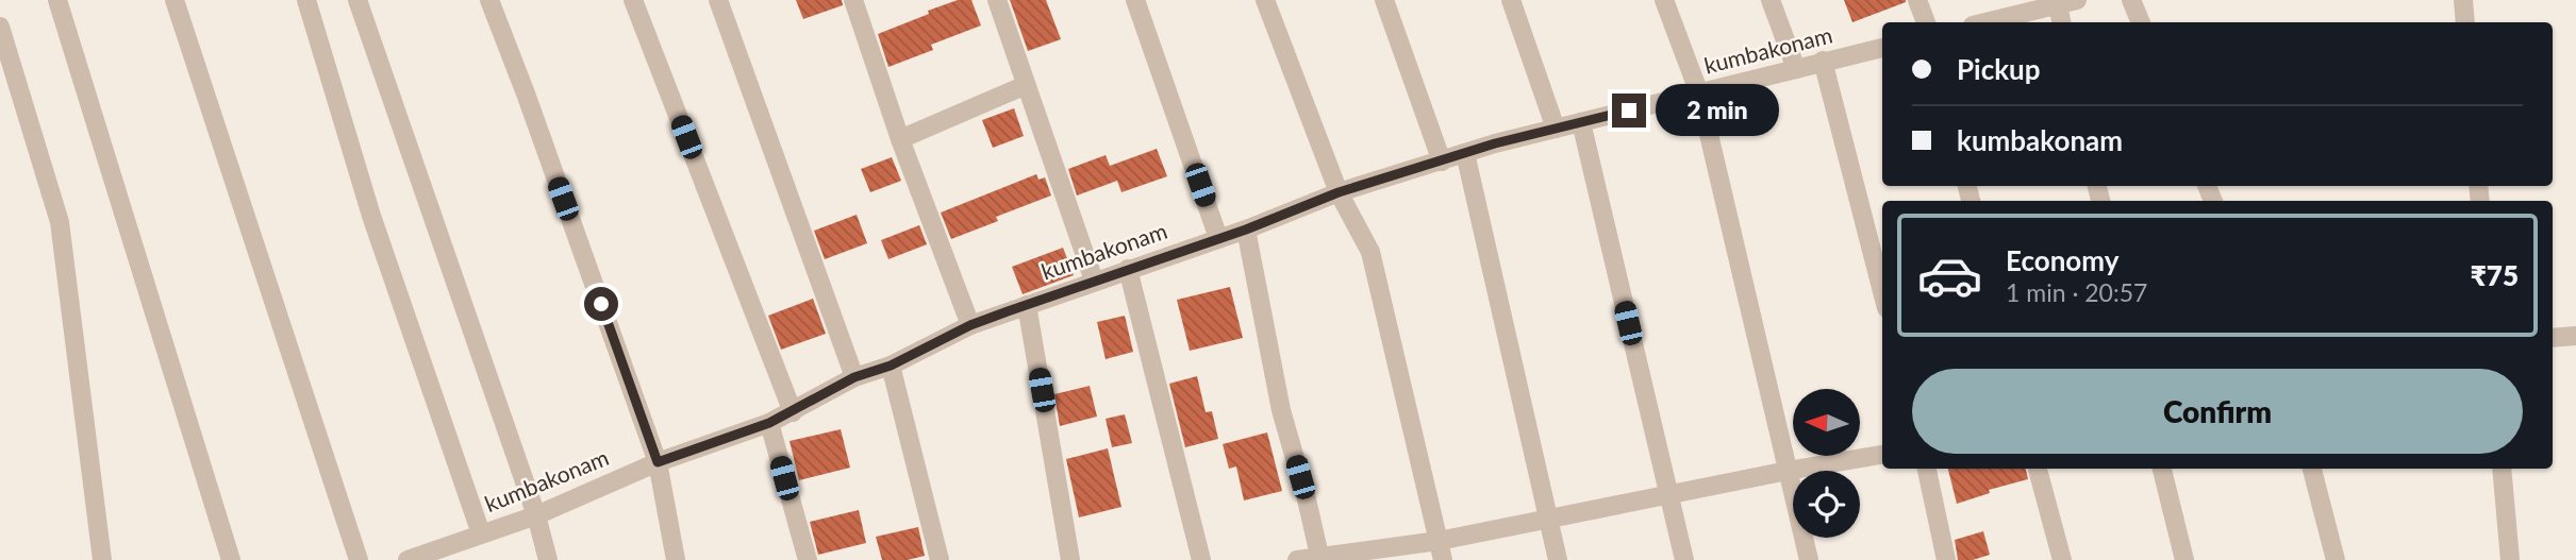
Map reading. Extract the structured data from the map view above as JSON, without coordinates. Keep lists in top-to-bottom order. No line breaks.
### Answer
{"streets":{"street":["kumbakonam"]},"north":"left","page":{"banner":["Pickup","kumbakonam"],"bubble":"2 min","list":[{"name":"Economy","note":"1 min · 20:57","value":"₹75"}],"buttons":"Confirm"}}
